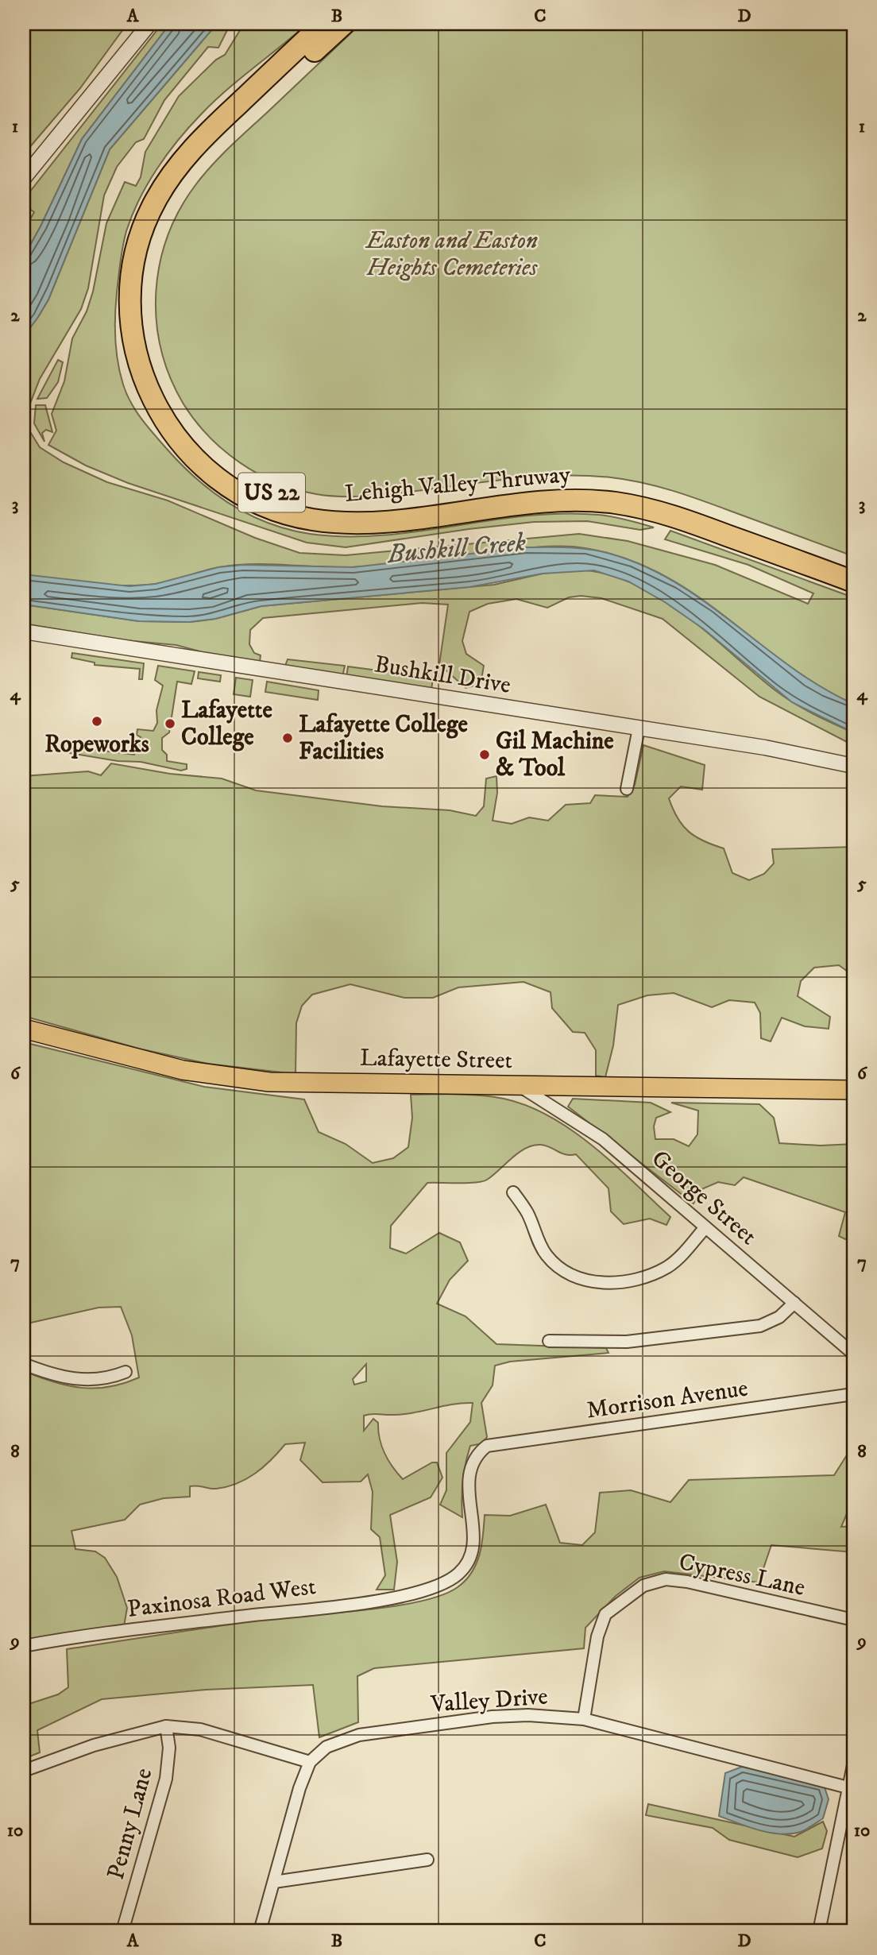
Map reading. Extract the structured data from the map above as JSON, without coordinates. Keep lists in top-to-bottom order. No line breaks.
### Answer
{"streets":{"highway":["Lehigh Valley Thruway","US 22"],"main road":["Lafayette Street"],"street":["Bushkill Drive","George Street","Morrison Avenue","Cypress Lane","Paxinosa Road West","Valley Drive","Penny Lane"]},"crossings":[["Lafayette Street","George Street"],["Morrison Avenue","Paxinosa Road West"],["Cypress Lane","Valley Drive"]],"water":["Bushkill Creek"],"parks":["Easton and Easton Heights Cemeteries"],"places":["Ropeworks","Lafayette College","Lafayette College Facilities","Gil Machine & Tool"],"grid":{"columns":["A","B","C","D"],"rows":["1","2","3","4","5","6","7","8","9","10"]}}
